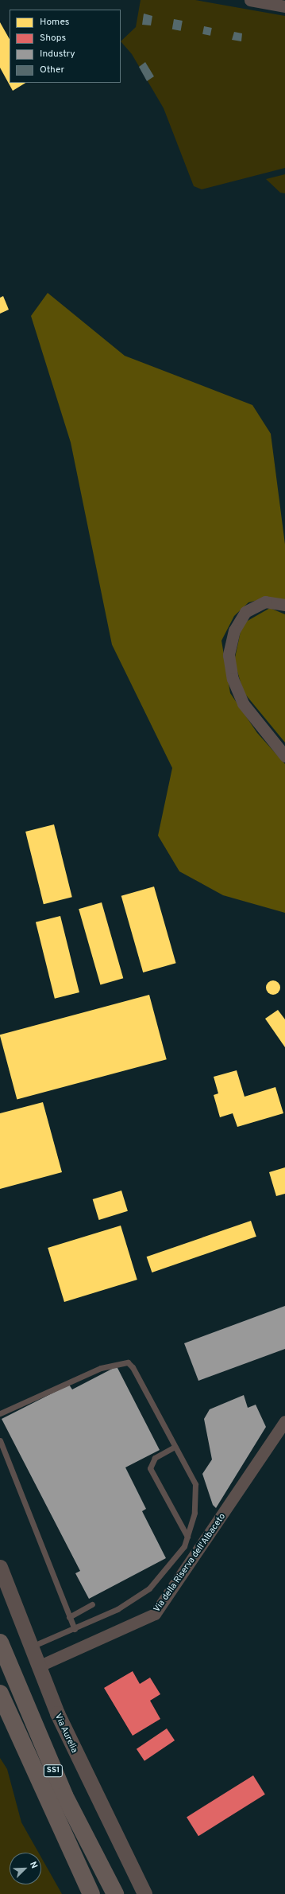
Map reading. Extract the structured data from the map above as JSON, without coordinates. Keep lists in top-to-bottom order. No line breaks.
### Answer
{"streets":{"highway":["SS1"],"street":["Via della Riserva dell'Albaceto","Via Aurelia"]},"crossings":[["Via della Riserva dell'Albaceto","Via Aurelia"]],"legend":["Homes","Shops","Industry","Other"],"north":"top right"}
